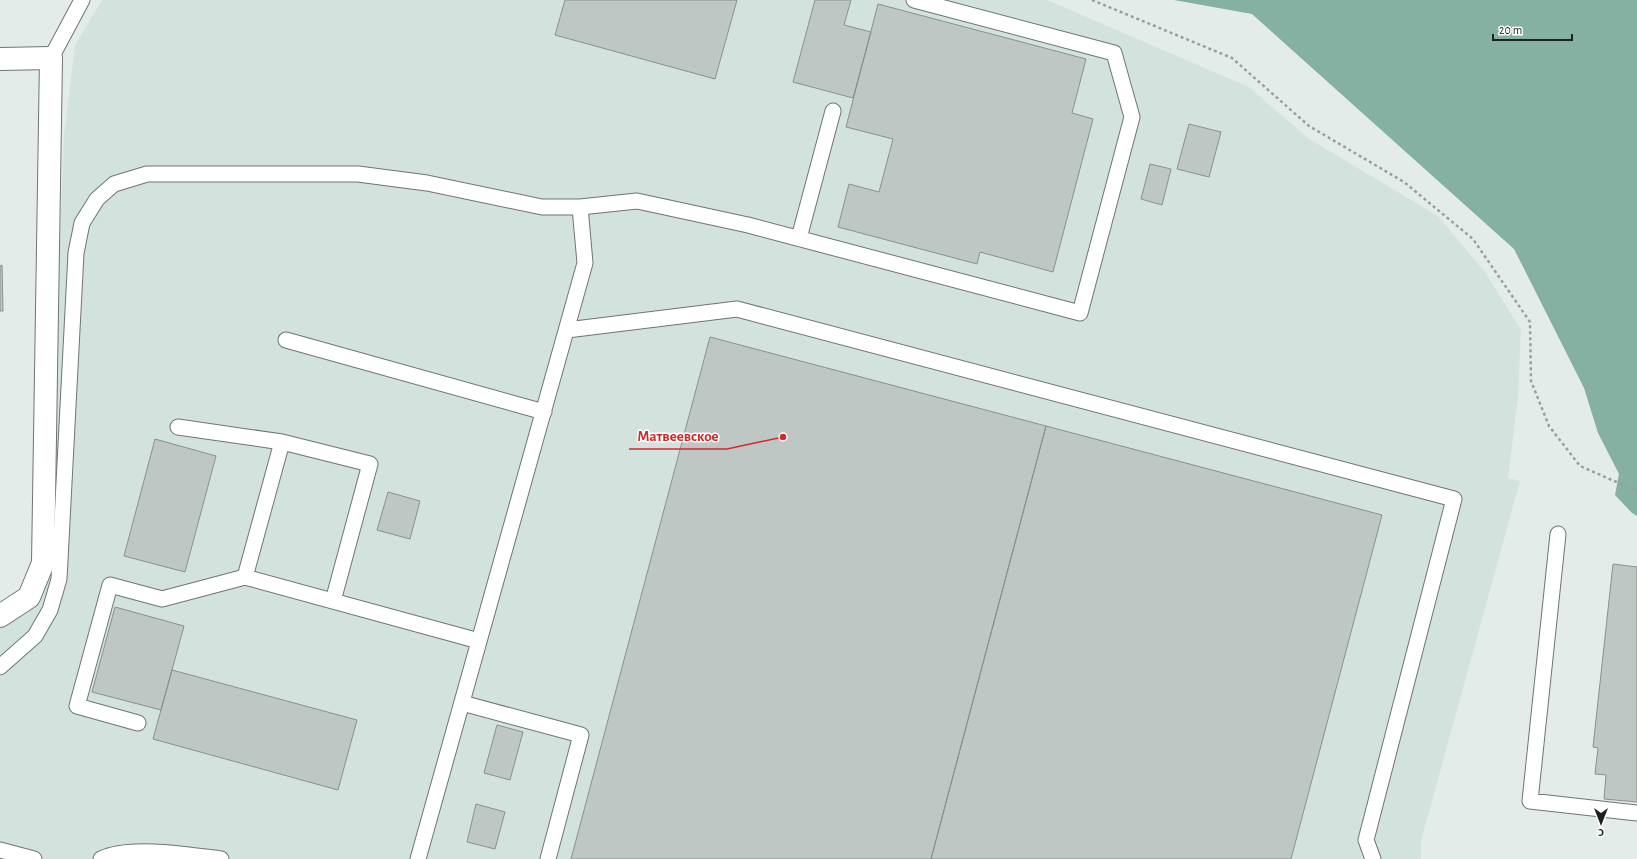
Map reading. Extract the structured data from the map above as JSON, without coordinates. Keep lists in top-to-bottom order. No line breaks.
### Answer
{"places":["Матвеевское"],"scale_bar":"20 m","north":"bottom"}
